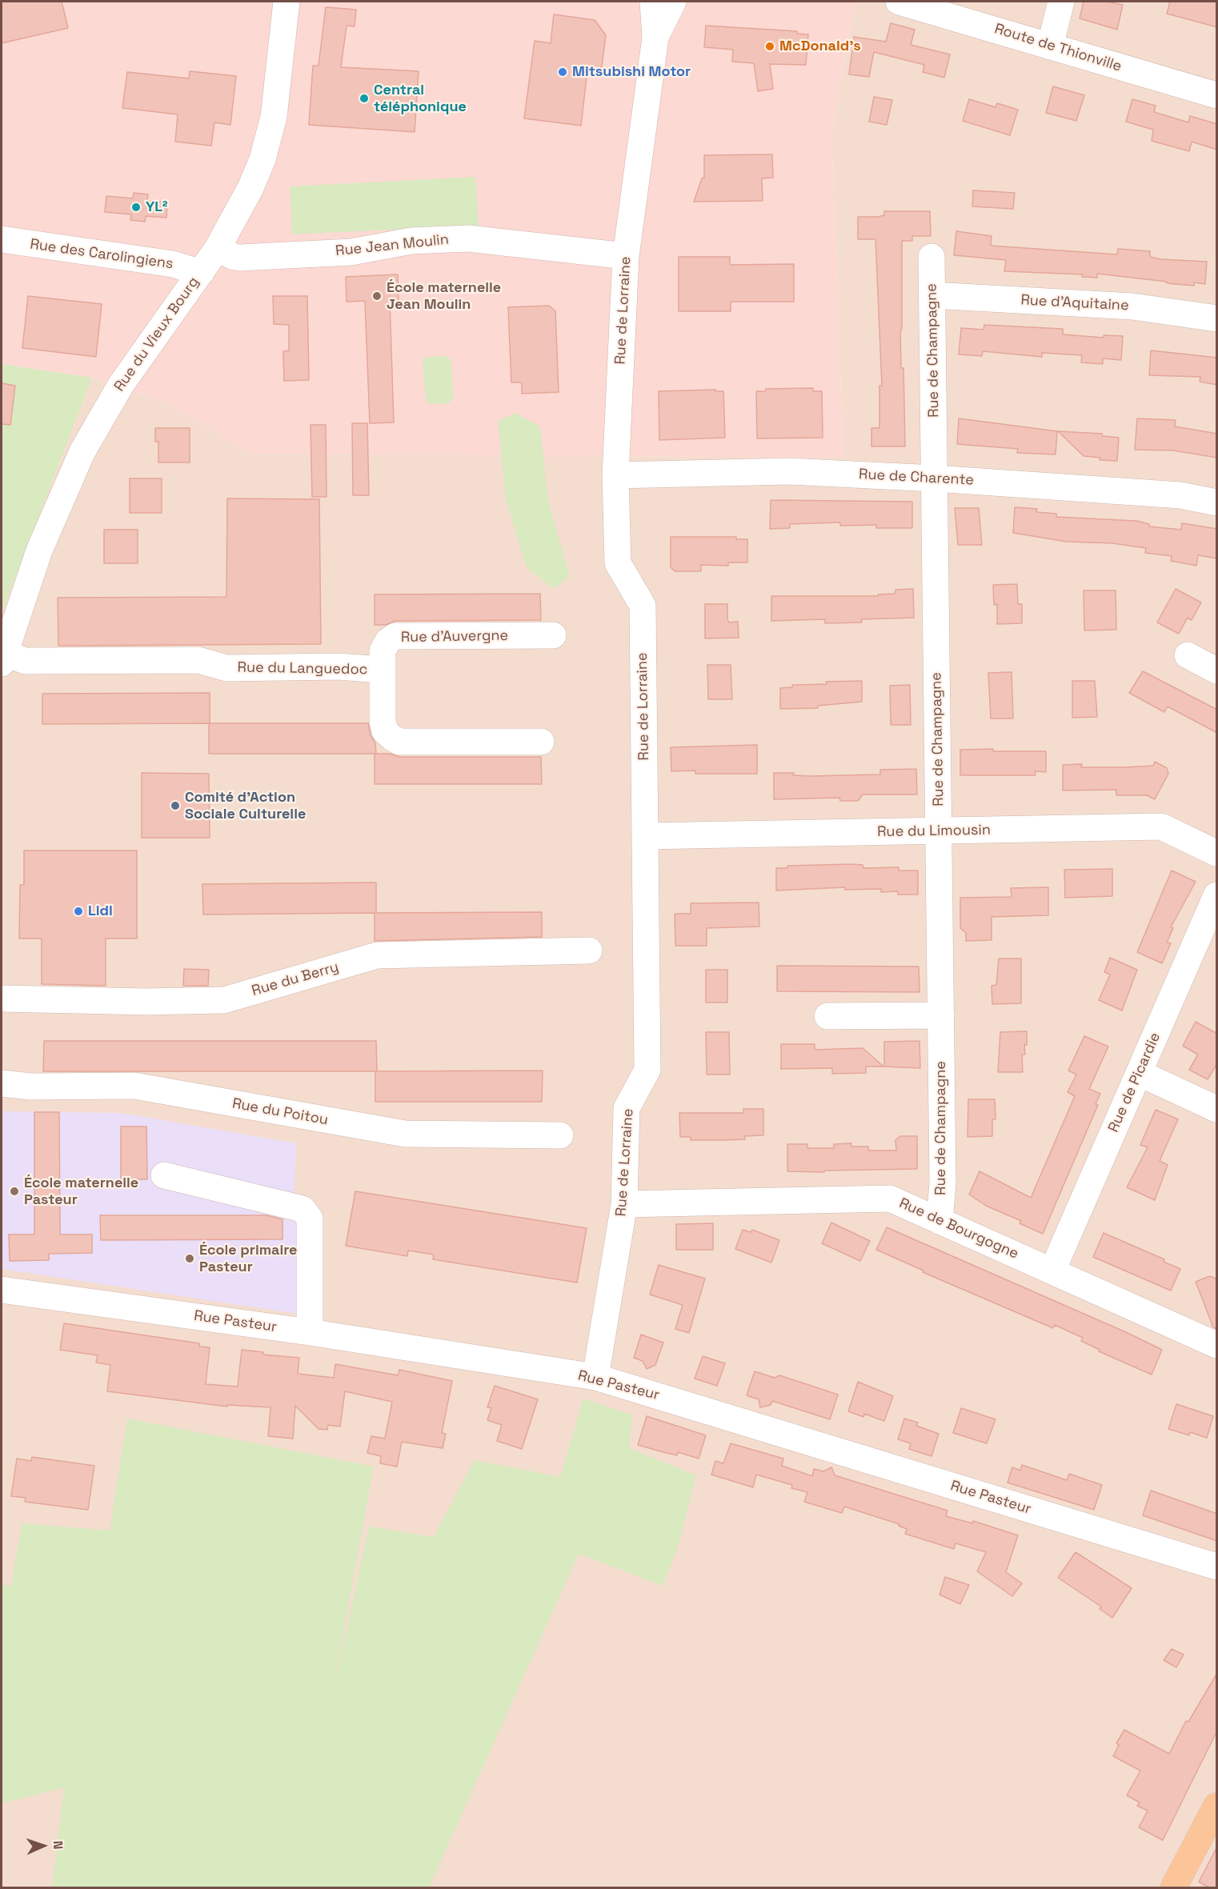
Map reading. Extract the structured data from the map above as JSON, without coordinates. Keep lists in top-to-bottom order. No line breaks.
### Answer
{"streets":{"street":["Route de Thionville","Rue Jean Moulin","Rue des Carolingiens","Rue d'Aquitaine","Rue de Lorraine","Rue du Vieux Bourg","Rue de Champagne","Rue de Charente","Rue d'Auvergne","Rue du Languedoc","Rue du Limousin","Rue du Berry","Rue de Picardie","Rue du Poitou","Rue de Bourgogne","Rue Pasteur"]},"crossings":[["Rue Jean Moulin","Rue de Lorraine"],["Rue Jean Moulin","Rue du Vieux Bourg"],["Rue des Carolingiens","Rue du Vieux Bourg"],["Rue d'Aquitaine","Rue de Champagne"],["Rue de Lorraine","Rue de Charente"],["Rue de Lorraine","Rue du Limousin"],["Rue de Lorraine","Rue de Bourgogne"],["Rue de Lorraine","Rue Pasteur"],["Rue du Vieux Bourg","Rue du Languedoc"],["Rue de Champagne","Rue de Charente"],["Rue de Champagne","Rue du Limousin"],["Rue de Champagne","Rue de Bourgogne"],["Rue d'Auvergne","Rue du Languedoc"],["Rue de Picardie","Rue de Bourgogne"]],"places":["McDonald's","Mitsubishi Motor","Central téléphonique","YL²","École maternelle Jean Moulin","Comité d’Action Sociale Culturelle","Lidl","École maternelle Pasteur","École primaire Pasteur"],"north":"right"}
